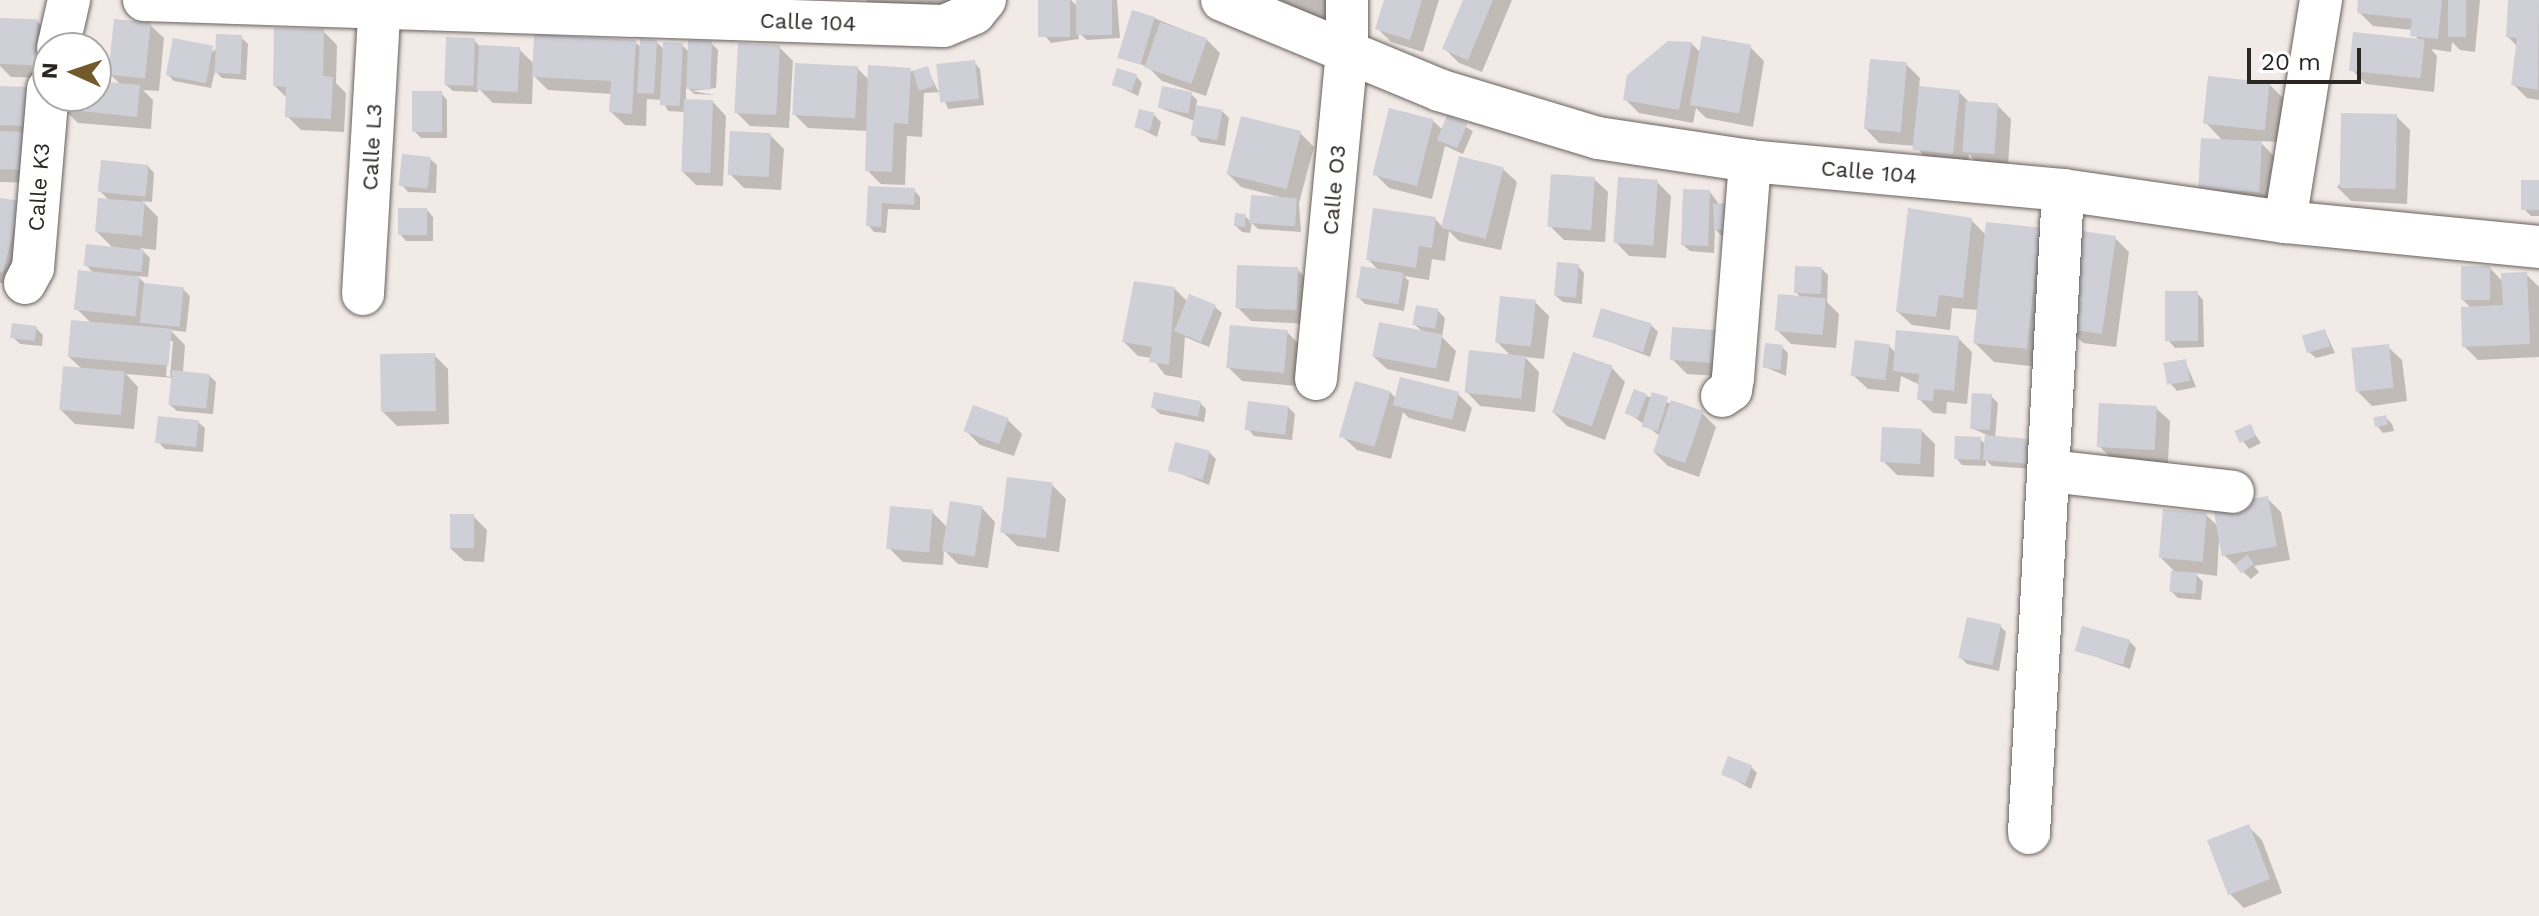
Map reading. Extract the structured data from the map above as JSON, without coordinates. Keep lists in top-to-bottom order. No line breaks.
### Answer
{"streets":{"street":["Calle 104","Calle L3","Calle K3","Calle O3"]},"crossings":[["Calle 104","Calle L3"],["Calle 104","Calle O3"]],"scale_bar":"20 m","north":"left"}
